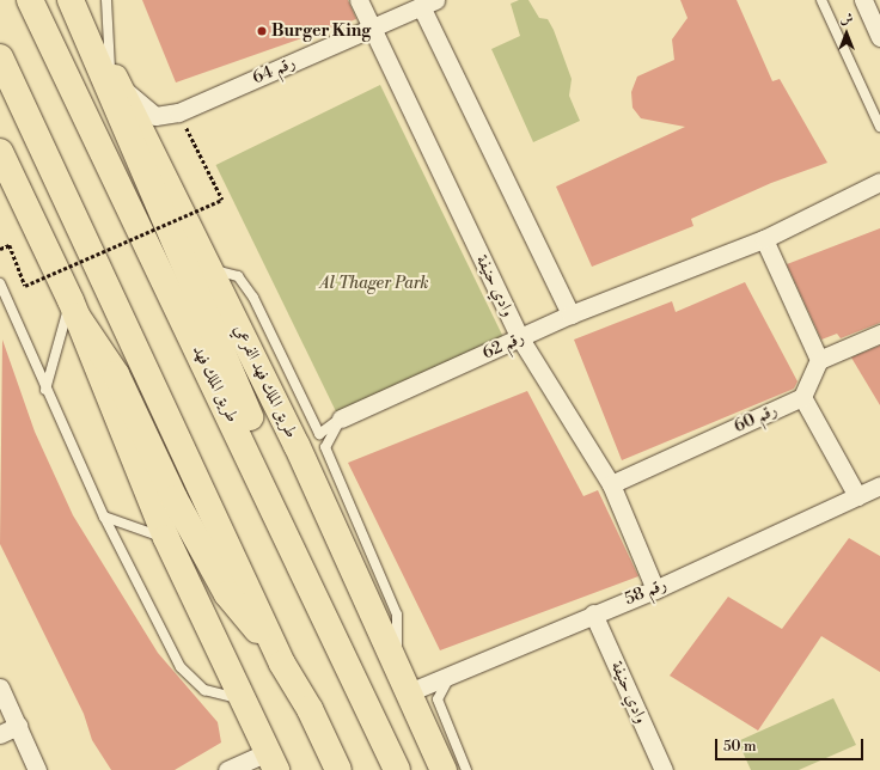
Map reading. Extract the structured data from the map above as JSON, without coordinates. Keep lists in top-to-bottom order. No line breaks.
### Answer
{"streets":{"main road":["طريق الملك فهد الفرعي","طريق الملك فهد"],"street":["رقم 64","وادي حنيفة","رقم 62","رقم 60","رقم 58"]},"crossings":[["رقم 64","وادي حنيفة"],["رقم 64","طريق الملك فهد الفرعي"],["وادي حنيفة","رقم 62"],["وادي حنيفة","رقم 60"],["وادي حنيفة","رقم 58"],["رقم 62","طريق الملك فهد الفرعي"],["طريق الملك فهد الفرعي","رقم 58"]],"parks":["Al Thager Park"],"places":["Burger King"],"scale_bar":"50 m","north":"top"}
